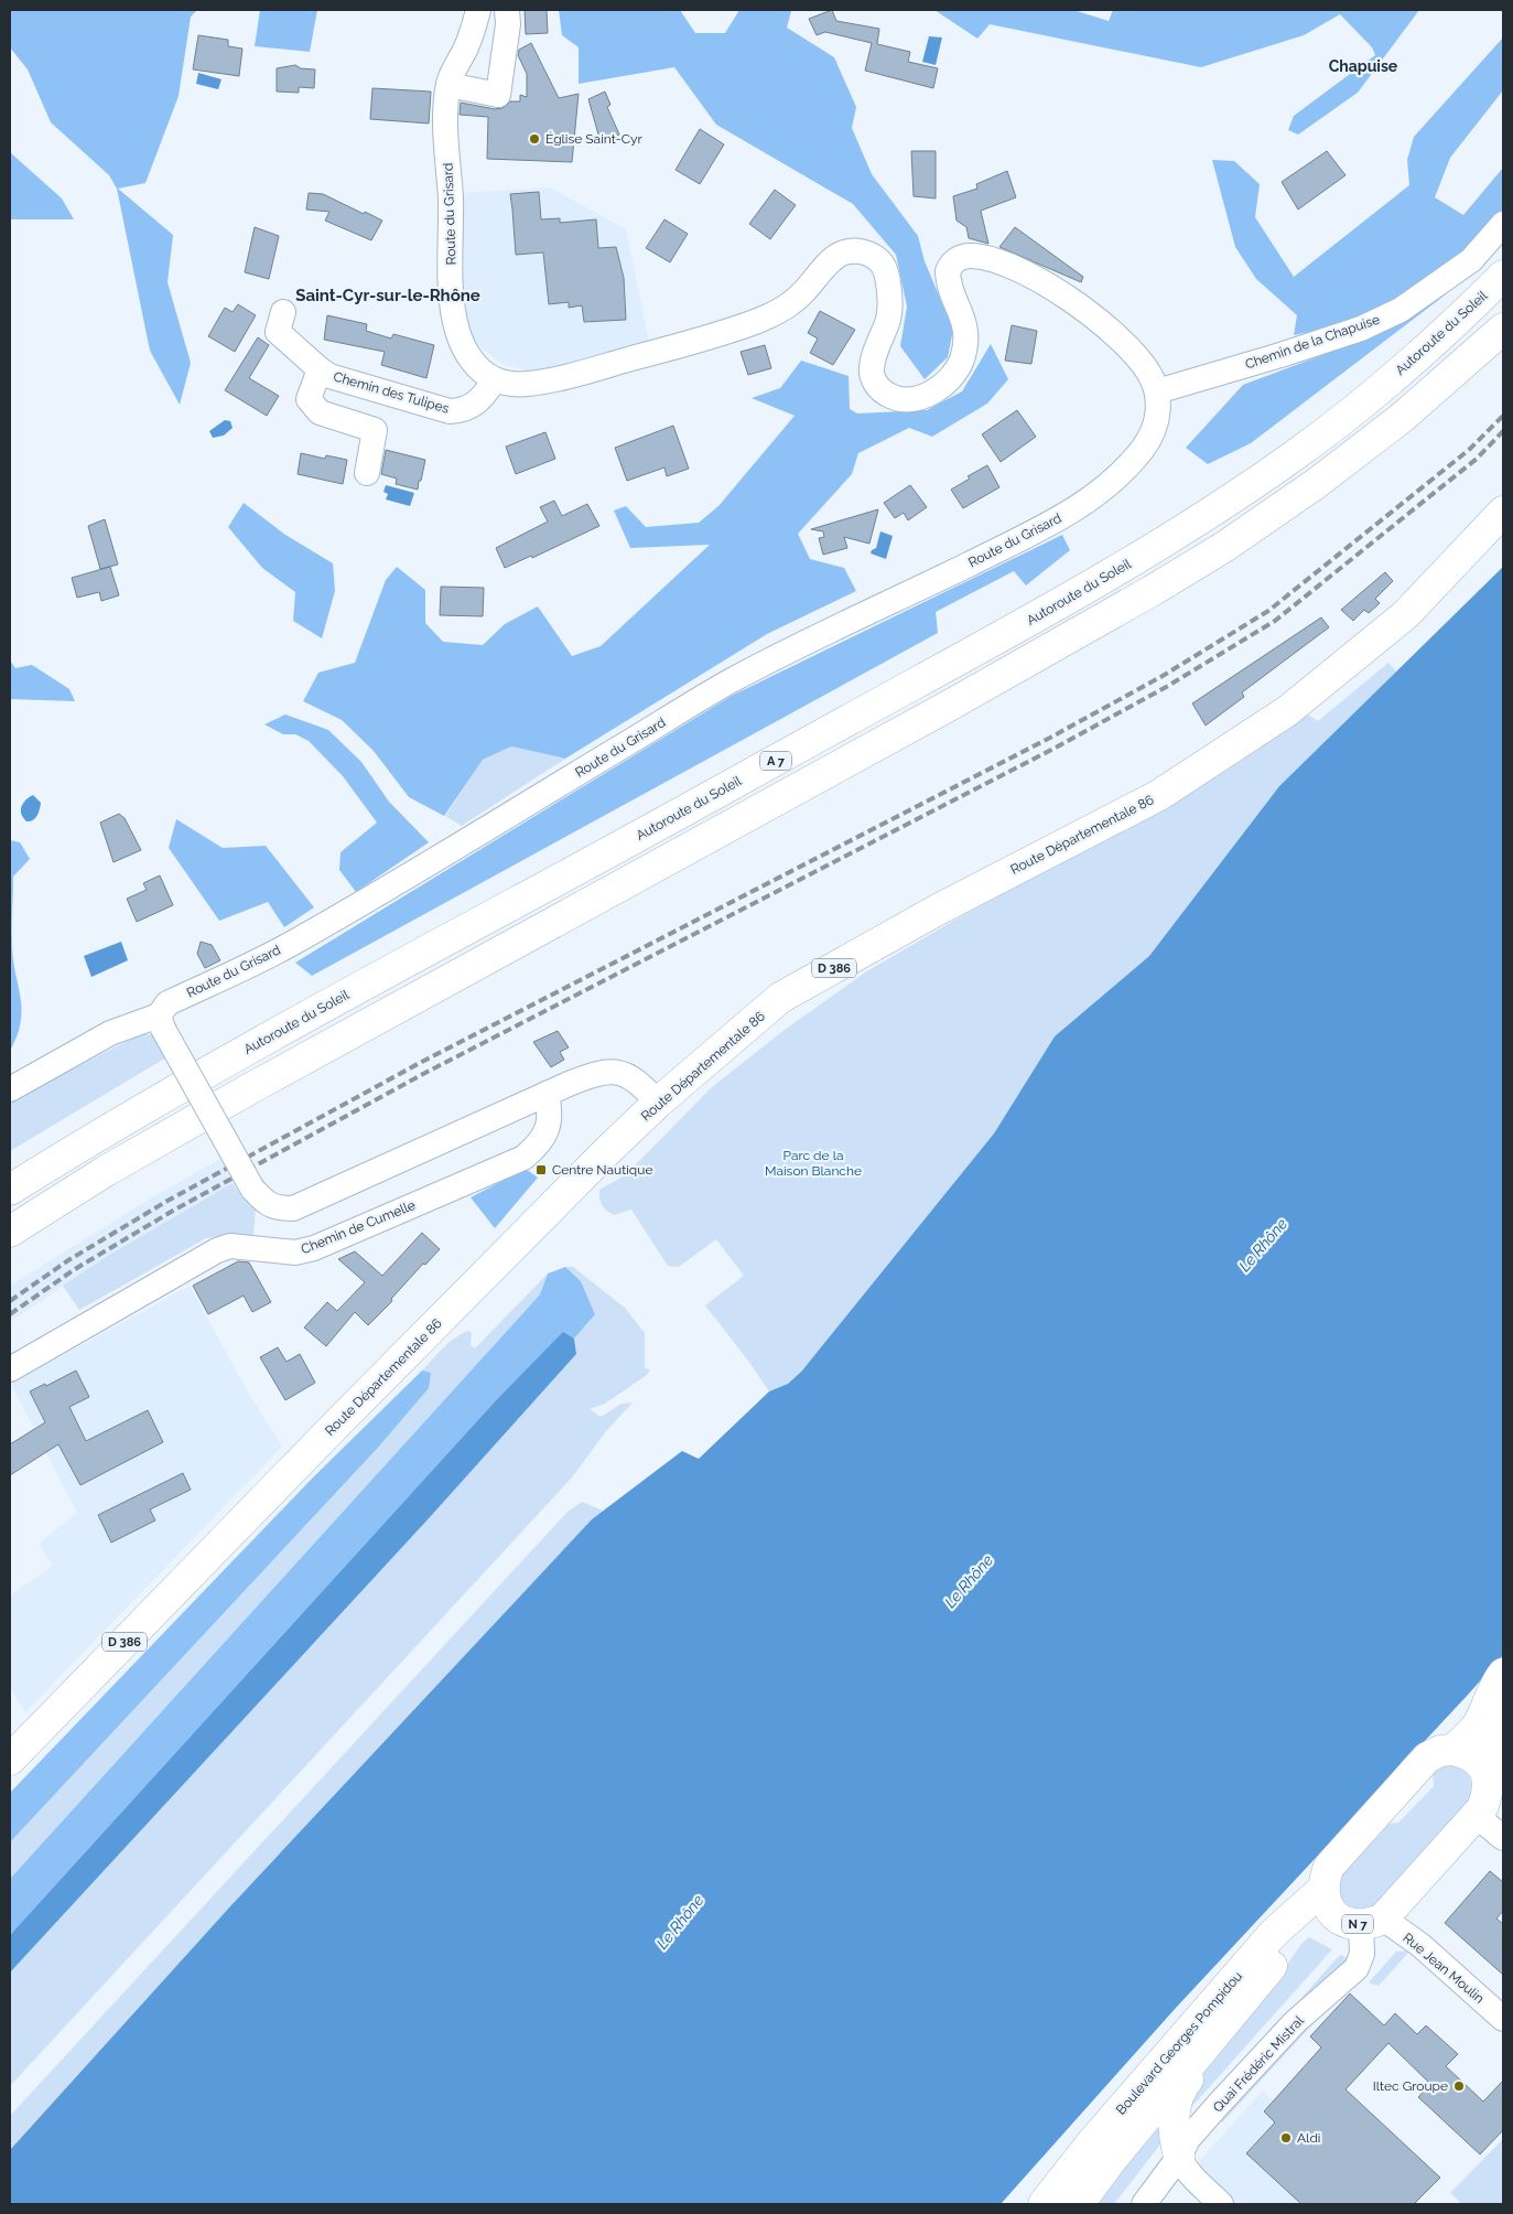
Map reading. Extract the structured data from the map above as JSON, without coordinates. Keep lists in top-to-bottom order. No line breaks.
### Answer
{"streets":{"main road":["Autoroute du Soleil","A 7","Route Départementale 86","D 386","N 7","Boulevard Georges Pompidou"],"street":["Route du Grisard","Chemin de la Chapuise","Chemin des Tulipes","Chemin de Cumelle","Rue Jean Moulin","Quai Frédéric Mistral"]},"crossings":[["Route du Grisard","Chemin de la Chapuise"],["Route du Grisard","Chemin des Tulipes"],["N 7","Rue Jean Moulin"],["N 7","Boulevard Georges Pompidou"],["N 7","Quai Frédéric Mistral"],["Rue Jean Moulin","Boulevard Georges Pompidou"],["Rue Jean Moulin","Quai Frédéric Mistral"],["Boulevard Georges Pompidou","Quai Frédéric Mistral"]],"districts":["Chapuise","Saint-Cyr-sur-le-Rhône"],"water":["Le Rhône"],"parks":["Parc de la Maison Blanche"],"places":{"other":["Église Saint-Cyr","Iltec Groupe","Aldi"],"transit":["Centre Nautique"]}}
